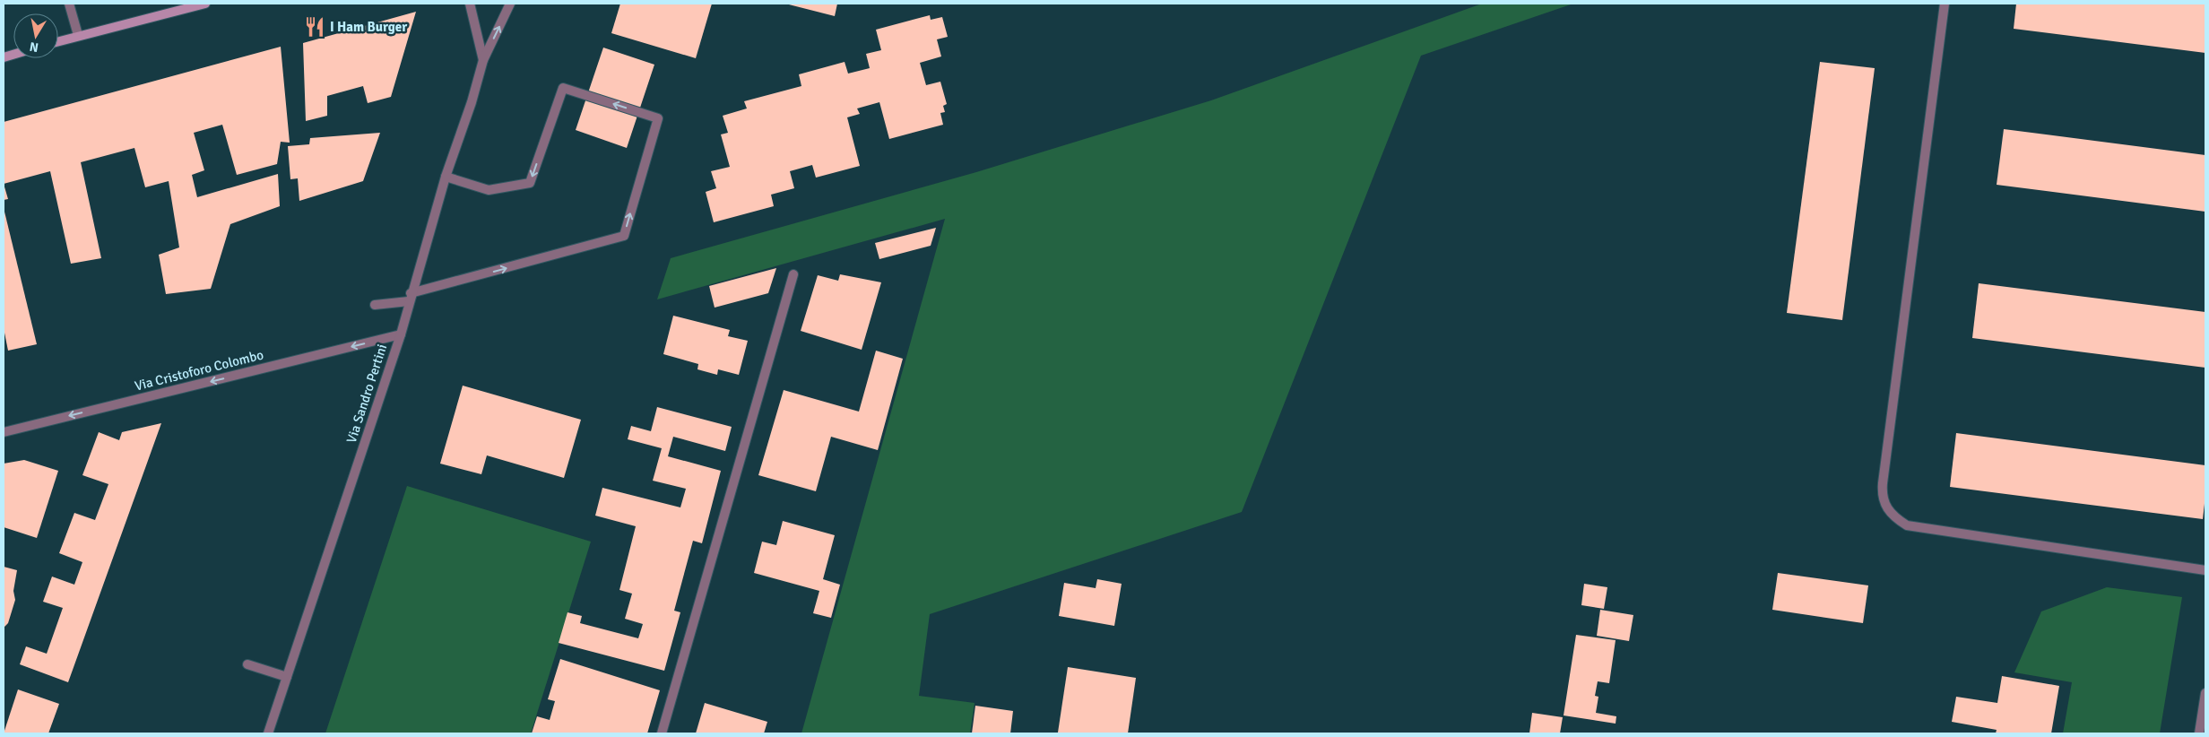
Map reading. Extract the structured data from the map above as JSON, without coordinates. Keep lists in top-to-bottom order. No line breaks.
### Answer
{"streets":{"street":["Via Cristoforo Colombo","Via Sandro Pertini"]},"crossings":[["Via Cristoforo Colombo","Via Sandro Pertini"]],"one_way":["Via Cristoforo Colombo"],"places":{"restaurant":["I Ham Burger"]},"north":"bottom"}
